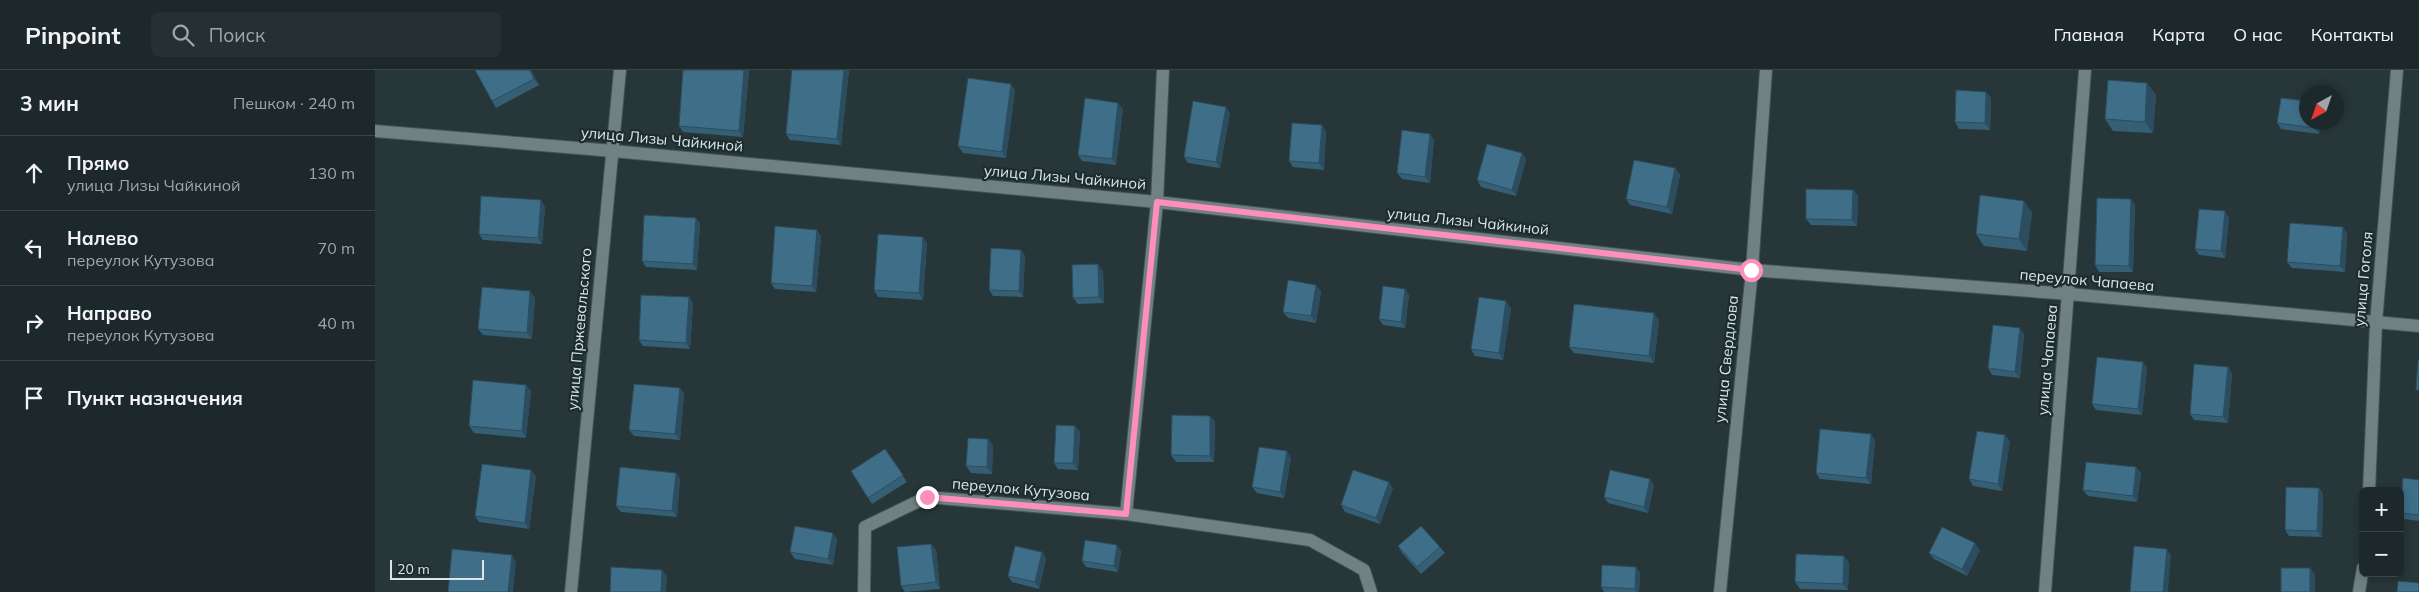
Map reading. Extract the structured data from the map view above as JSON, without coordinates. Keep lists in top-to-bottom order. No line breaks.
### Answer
{"streets":{"street":["улица Лизы Чайкиной","улица Гоголя","переулок Чапаева","улица Пржевальского","улица Свердлова","улица Чапаева","переулок Кутузова"]},"crossings":[["улица Лизы Чайкиной","переулок Чапаева"],["улица Лизы Чайкиной","улица Пржевальского"],["улица Лизы Чайкиной","улица Свердлова"],["улица Гоголя","переулок Чапаева"],["переулок Чапаева","улица Свердлова"],["переулок Чапаева","улица Чапаева"]],"scale_bar":"20 m","north":"bottom left","page":{"header":"Pinpoint","search":"Поиск","nav":["Главная","Карта","О нас","Контакты"],"heading":["3 мин","Пешком · 240 m"],"list":[["Прямо","улица Лизы Чайкиной","130 m"],["Налево","переулок Кутузова","70 m"],["Направо","переулок Кутузова","40 m"],"Пункт назначения"],"map_buttons":["+","−"],"scale":"20 m"}}
